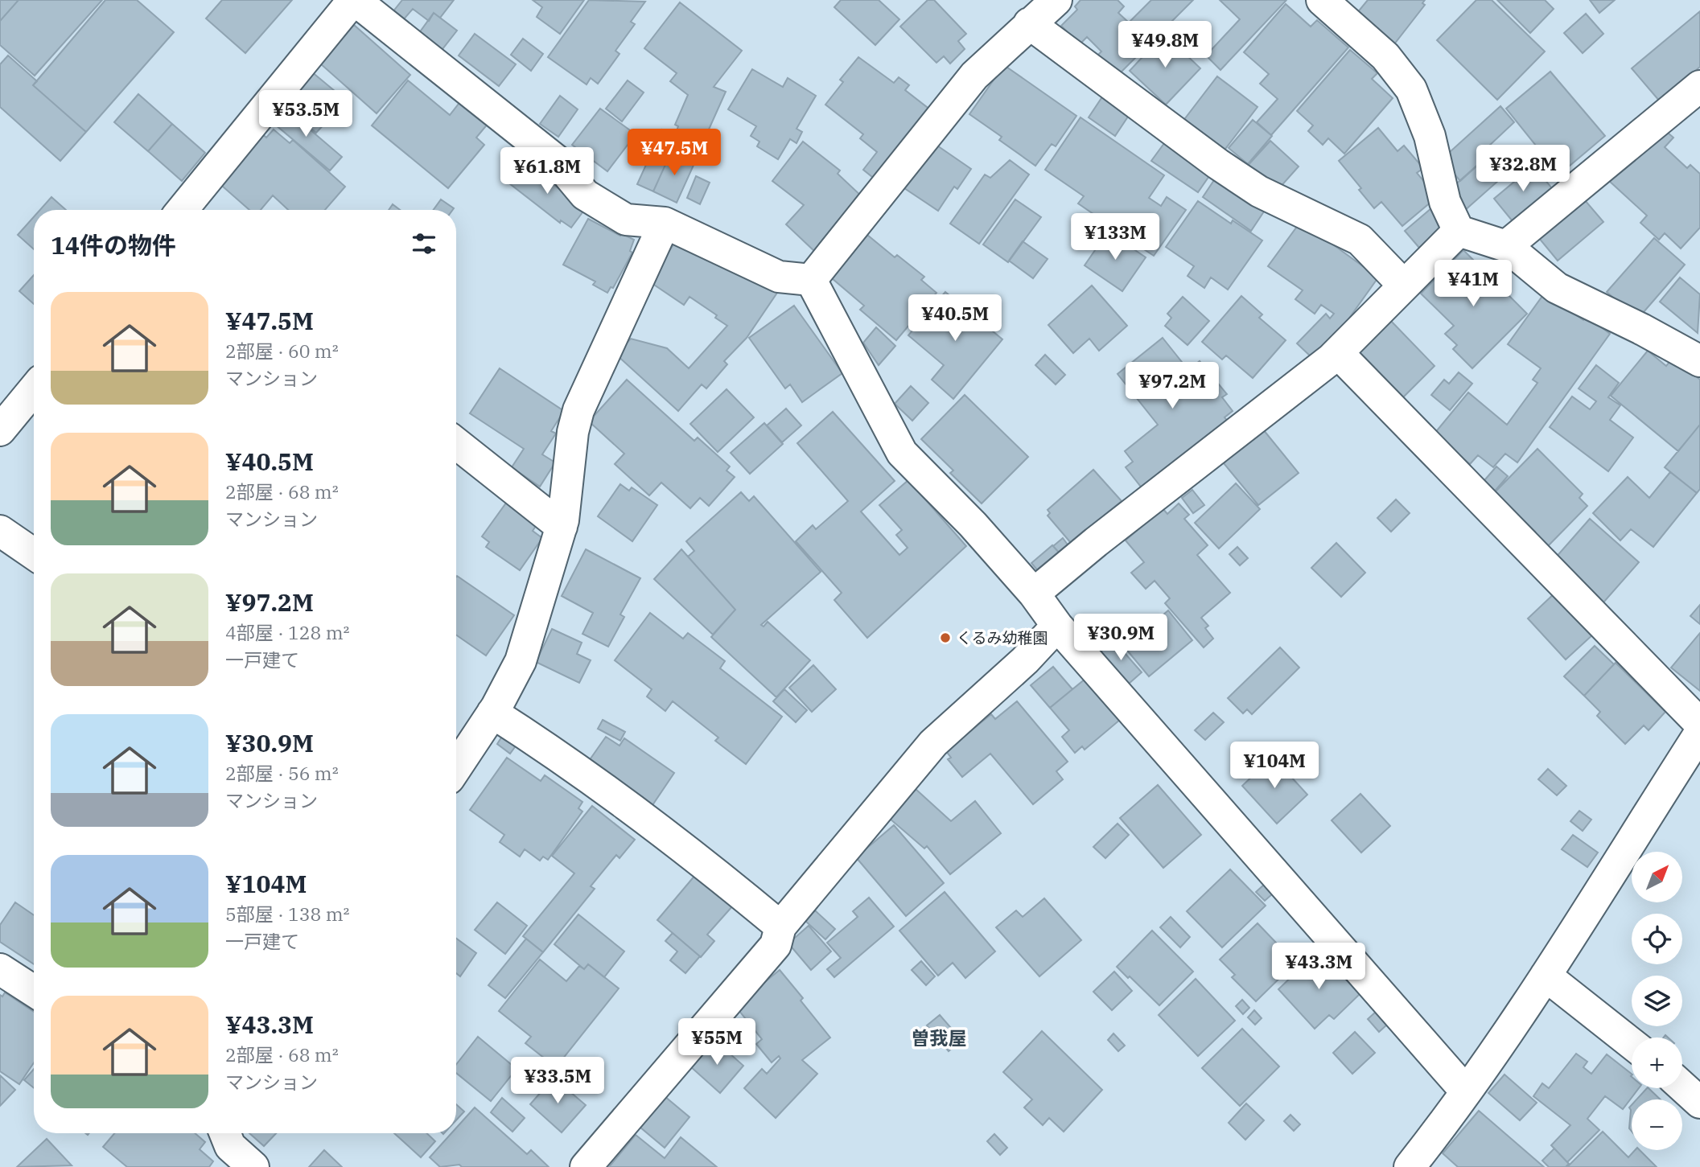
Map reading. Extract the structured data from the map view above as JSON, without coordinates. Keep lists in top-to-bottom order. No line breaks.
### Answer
{"districts":["曽我屋"],"places":["くるみ幼稚園"],"north":"top right","page":{"price":["¥49.8M","¥53.5M","¥47.5M","¥32.8M","¥61.8M","¥133M","¥41M","¥40.5M","¥97.2M","¥30.9M","¥104M","¥43.3M","¥55M","¥33.5M"],"heading":"14件の物件","list":[{"name":"¥47.5M","note":"2部屋 · 60 m² · マンション"},{"name":"¥40.5M","note":"2部屋 · 68 m² · マンション"},{"name":"¥97.2M","note":"4部屋 · 128 m² · 一戸建て"},{"name":"¥30.9M","note":"2部屋 · 56 m² · マンション"},{"name":"¥104M","note":"5部屋 · 138 m² · 一戸建て"},{"name":"¥43.3M","note":"2部屋 · 68 m² · マンション"}],"map_buttons":["+","−"]}}
